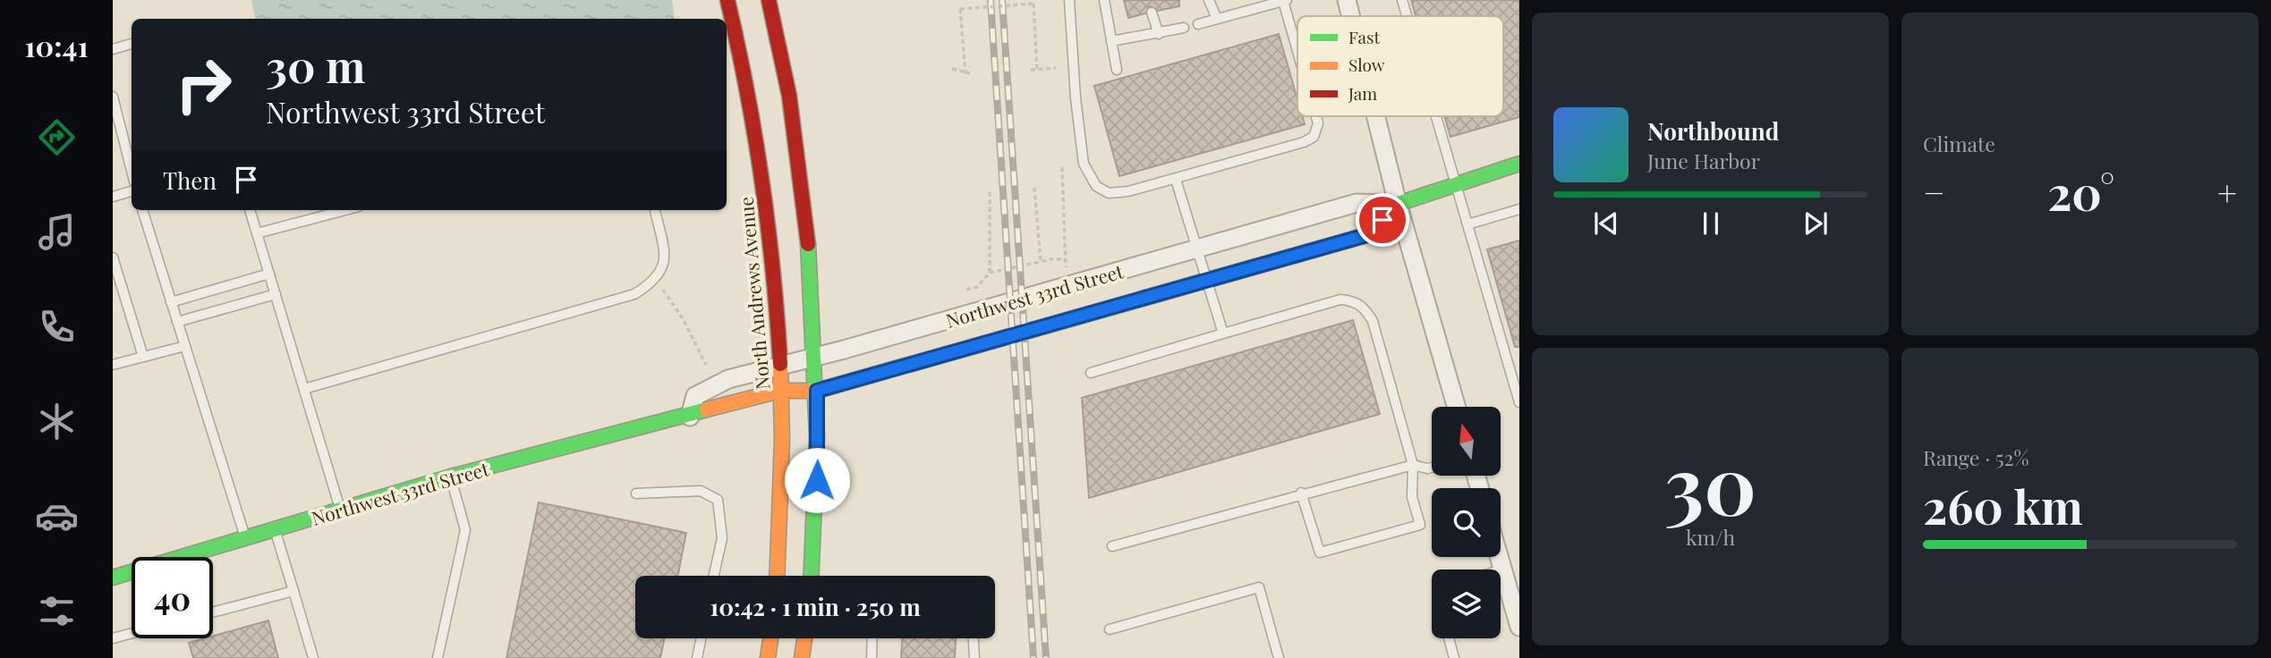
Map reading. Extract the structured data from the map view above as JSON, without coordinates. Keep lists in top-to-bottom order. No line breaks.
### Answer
{"streets":{"street":["North Andrews Avenue","Northwest 33rd Street"]},"crossings":[["North Andrews Avenue","Northwest 33rd Street"]],"legend":["Fast","Slow","Jam"],"north":"top","page":{"tabs":"10:41","tile":["Climate",["30","km/h"],["Range · 52%","260 km"]],"turn":["30 m","Northwest 33rd Street"],"song":["Northbound","June Harbor"],"then":"Then","heat":["−","20°","+"],"limit":"40","trip":"10:42 · 1 min · 250 m"}}
